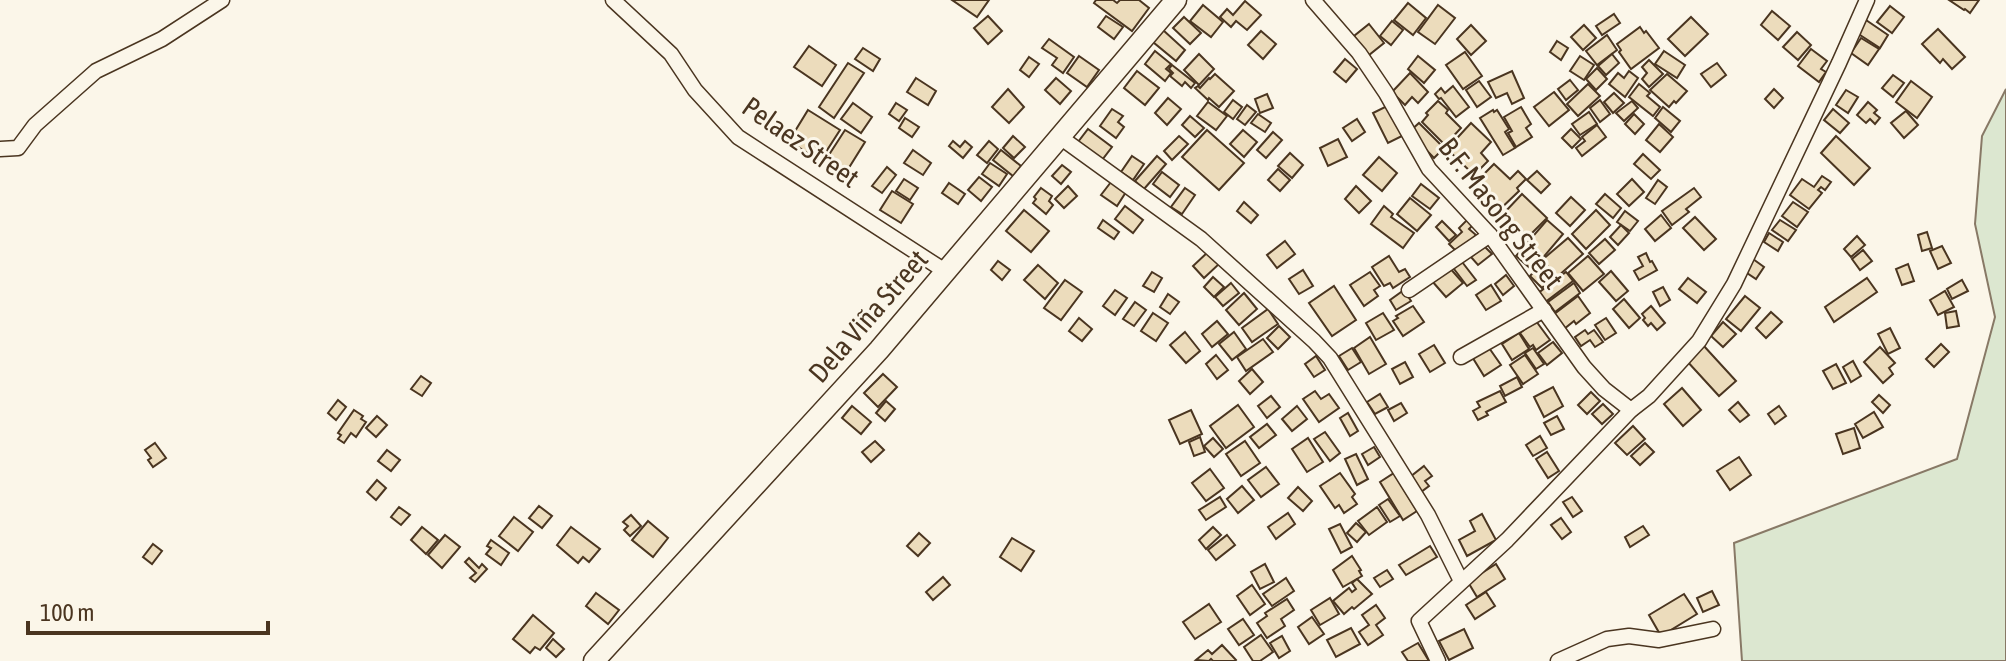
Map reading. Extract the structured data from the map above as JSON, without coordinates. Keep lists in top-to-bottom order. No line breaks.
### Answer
{"streets":{"street":["Pelaez Street","B.F. Masong Street","Dela Viña Street"]},"crossings":[["Pelaez Street","Dela Viña Street"]],"scale_bar":"100 m"}
